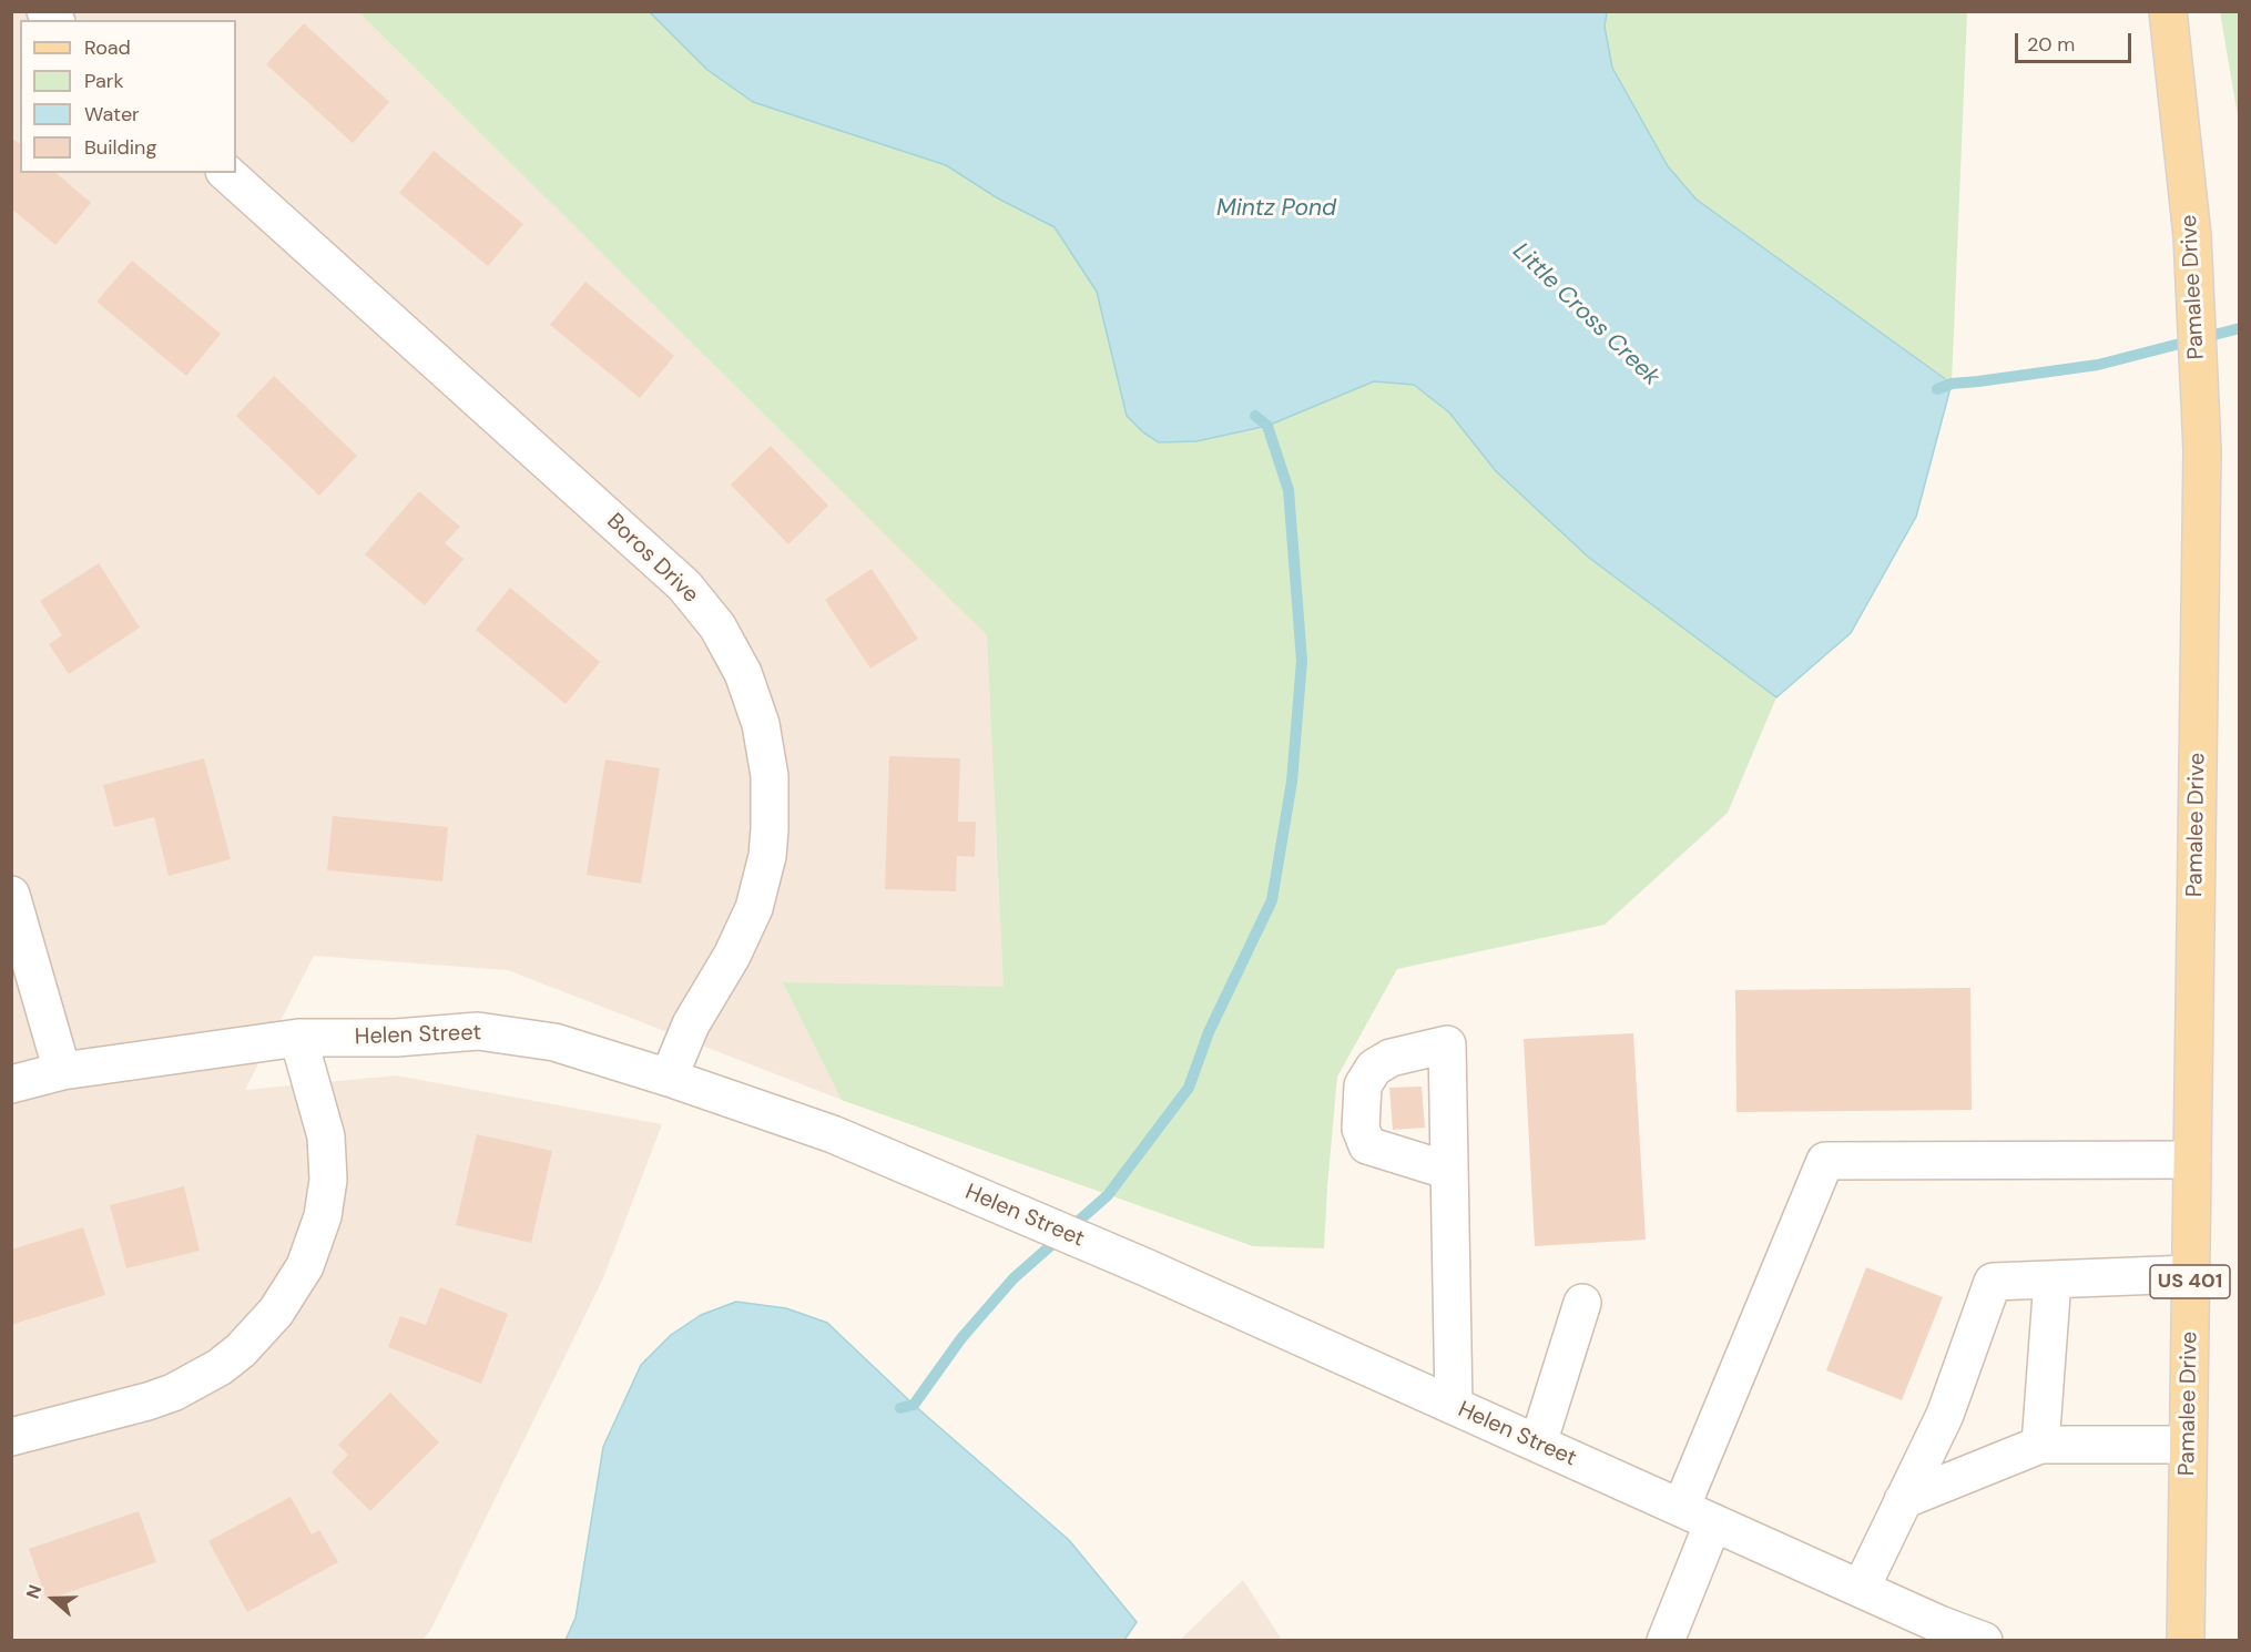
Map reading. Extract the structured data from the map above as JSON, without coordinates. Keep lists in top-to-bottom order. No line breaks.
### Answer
{"streets":{"main road":["Pamalee Drive","US 401"],"street":["Boros Drive","Helen Street"]},"crossings":[["Boros Drive","Helen Street"]],"water":["Mintz Pond","Little Cross Creek"],"legend":["Road","Park","Water","Building"],"scale_bar":"20 m","north":"left"}
